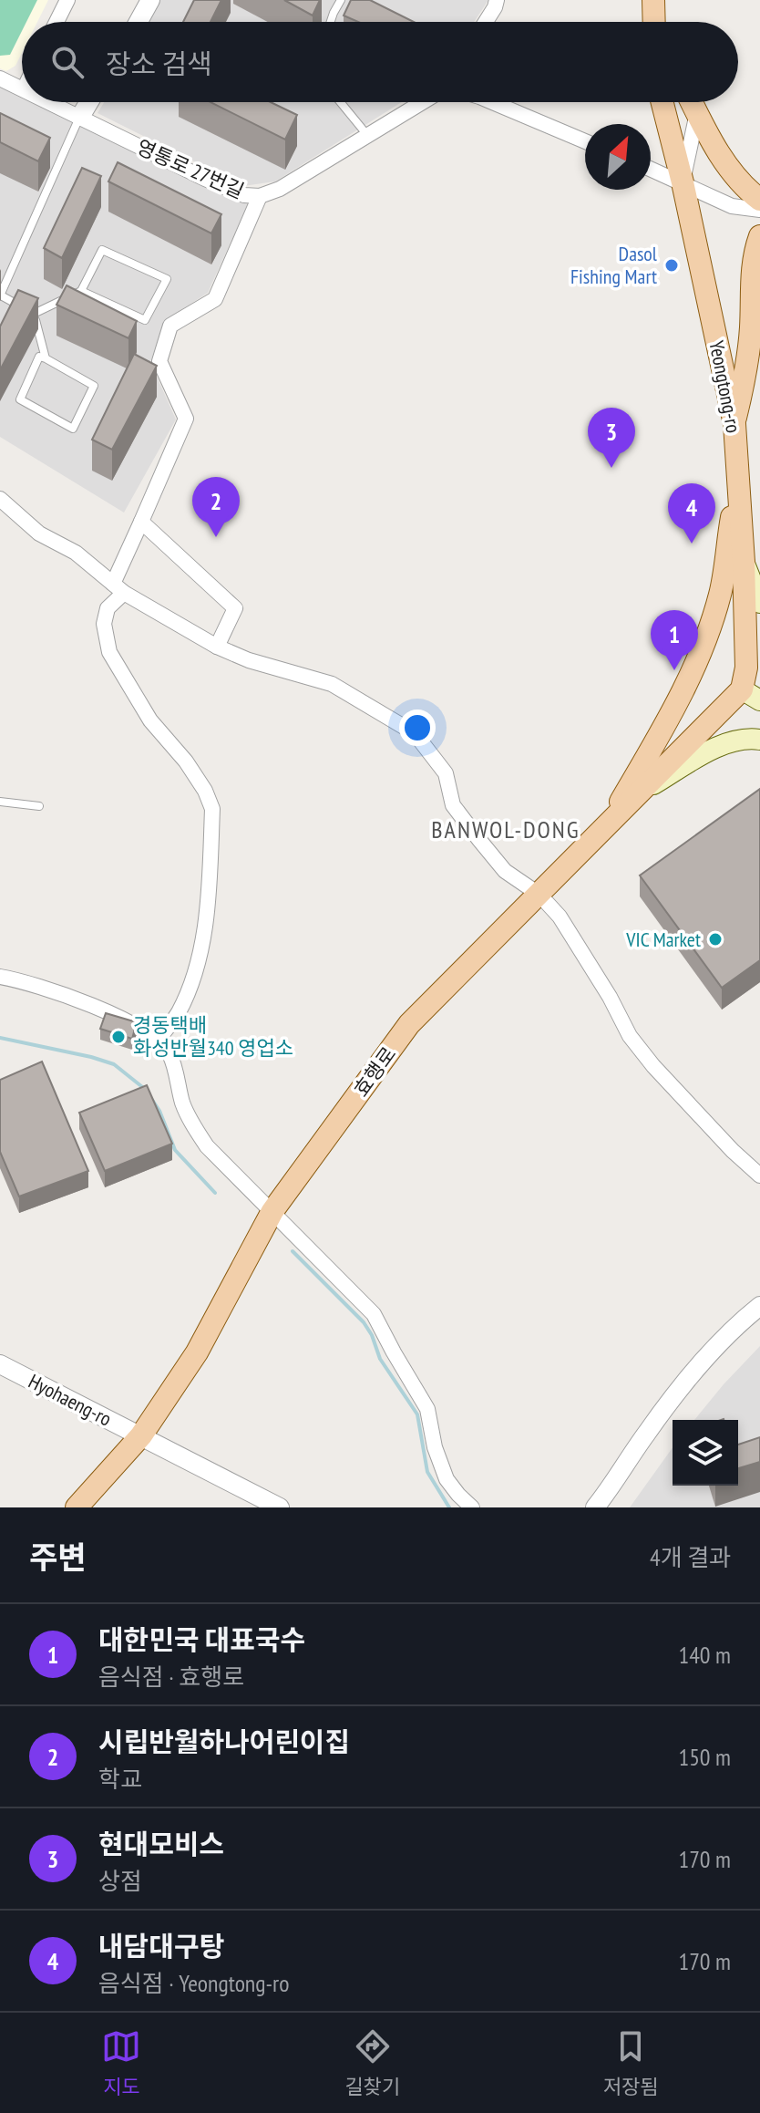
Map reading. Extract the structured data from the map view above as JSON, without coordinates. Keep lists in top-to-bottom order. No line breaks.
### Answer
{"streets":{"main road":["Yeongtong-ro","효행로"],"street":["영통로 27번길","Hyohaeng-ro"]},"crossings":[["Yeongtong-ro","효행로"],["효행로","Hyohaeng-ro"]],"districts":["BANWOL-DONG"],"places":["Dasol Fishing Mart","VIC Market","경동택배 화성반월340 영업소"],"north":"top right","page":{"search":"장소 검색","pins":["3","2","4","1"],"heading":["주변","4개 결과"],"list":[{"mark":"1","name":"대한민국 대표국수","note":"음식점 · 효행로","value":"140 m"},{"mark":"2","name":"시립반월하나어린이집","note":"학교","value":"150 m"},{"mark":"3","name":"현대모비스","note":"상점","value":"170 m"},{"mark":"4","name":"내담대구탕","note":"음식점 · Yeongtong-ro","value":"170 m"}],"nav":["지도","길찾기","저장됨"]}}
